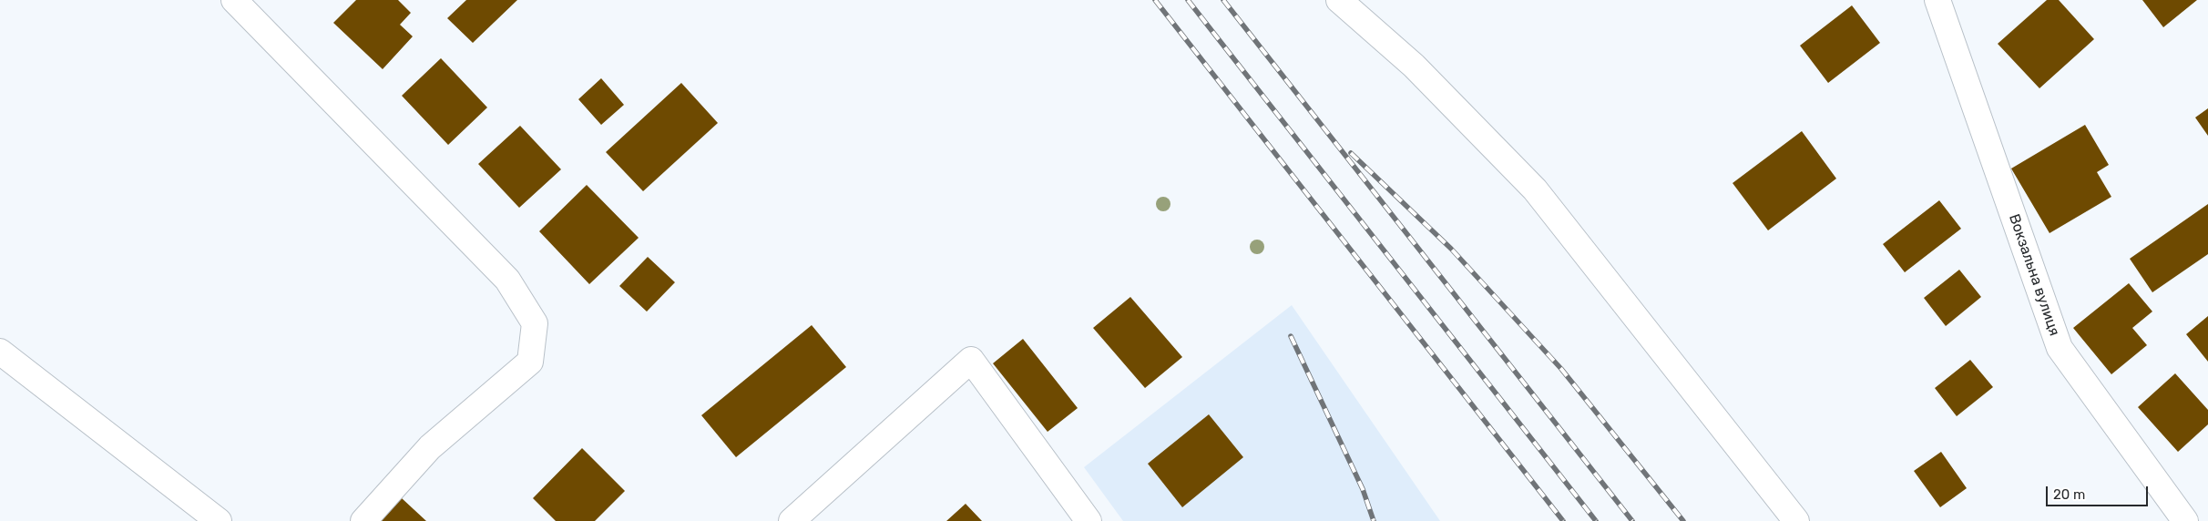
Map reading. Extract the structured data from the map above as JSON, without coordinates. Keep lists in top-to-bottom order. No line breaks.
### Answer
{"streets":{"street":["Вокзальна вулиця"]},"scale_bar":"20 m"}
